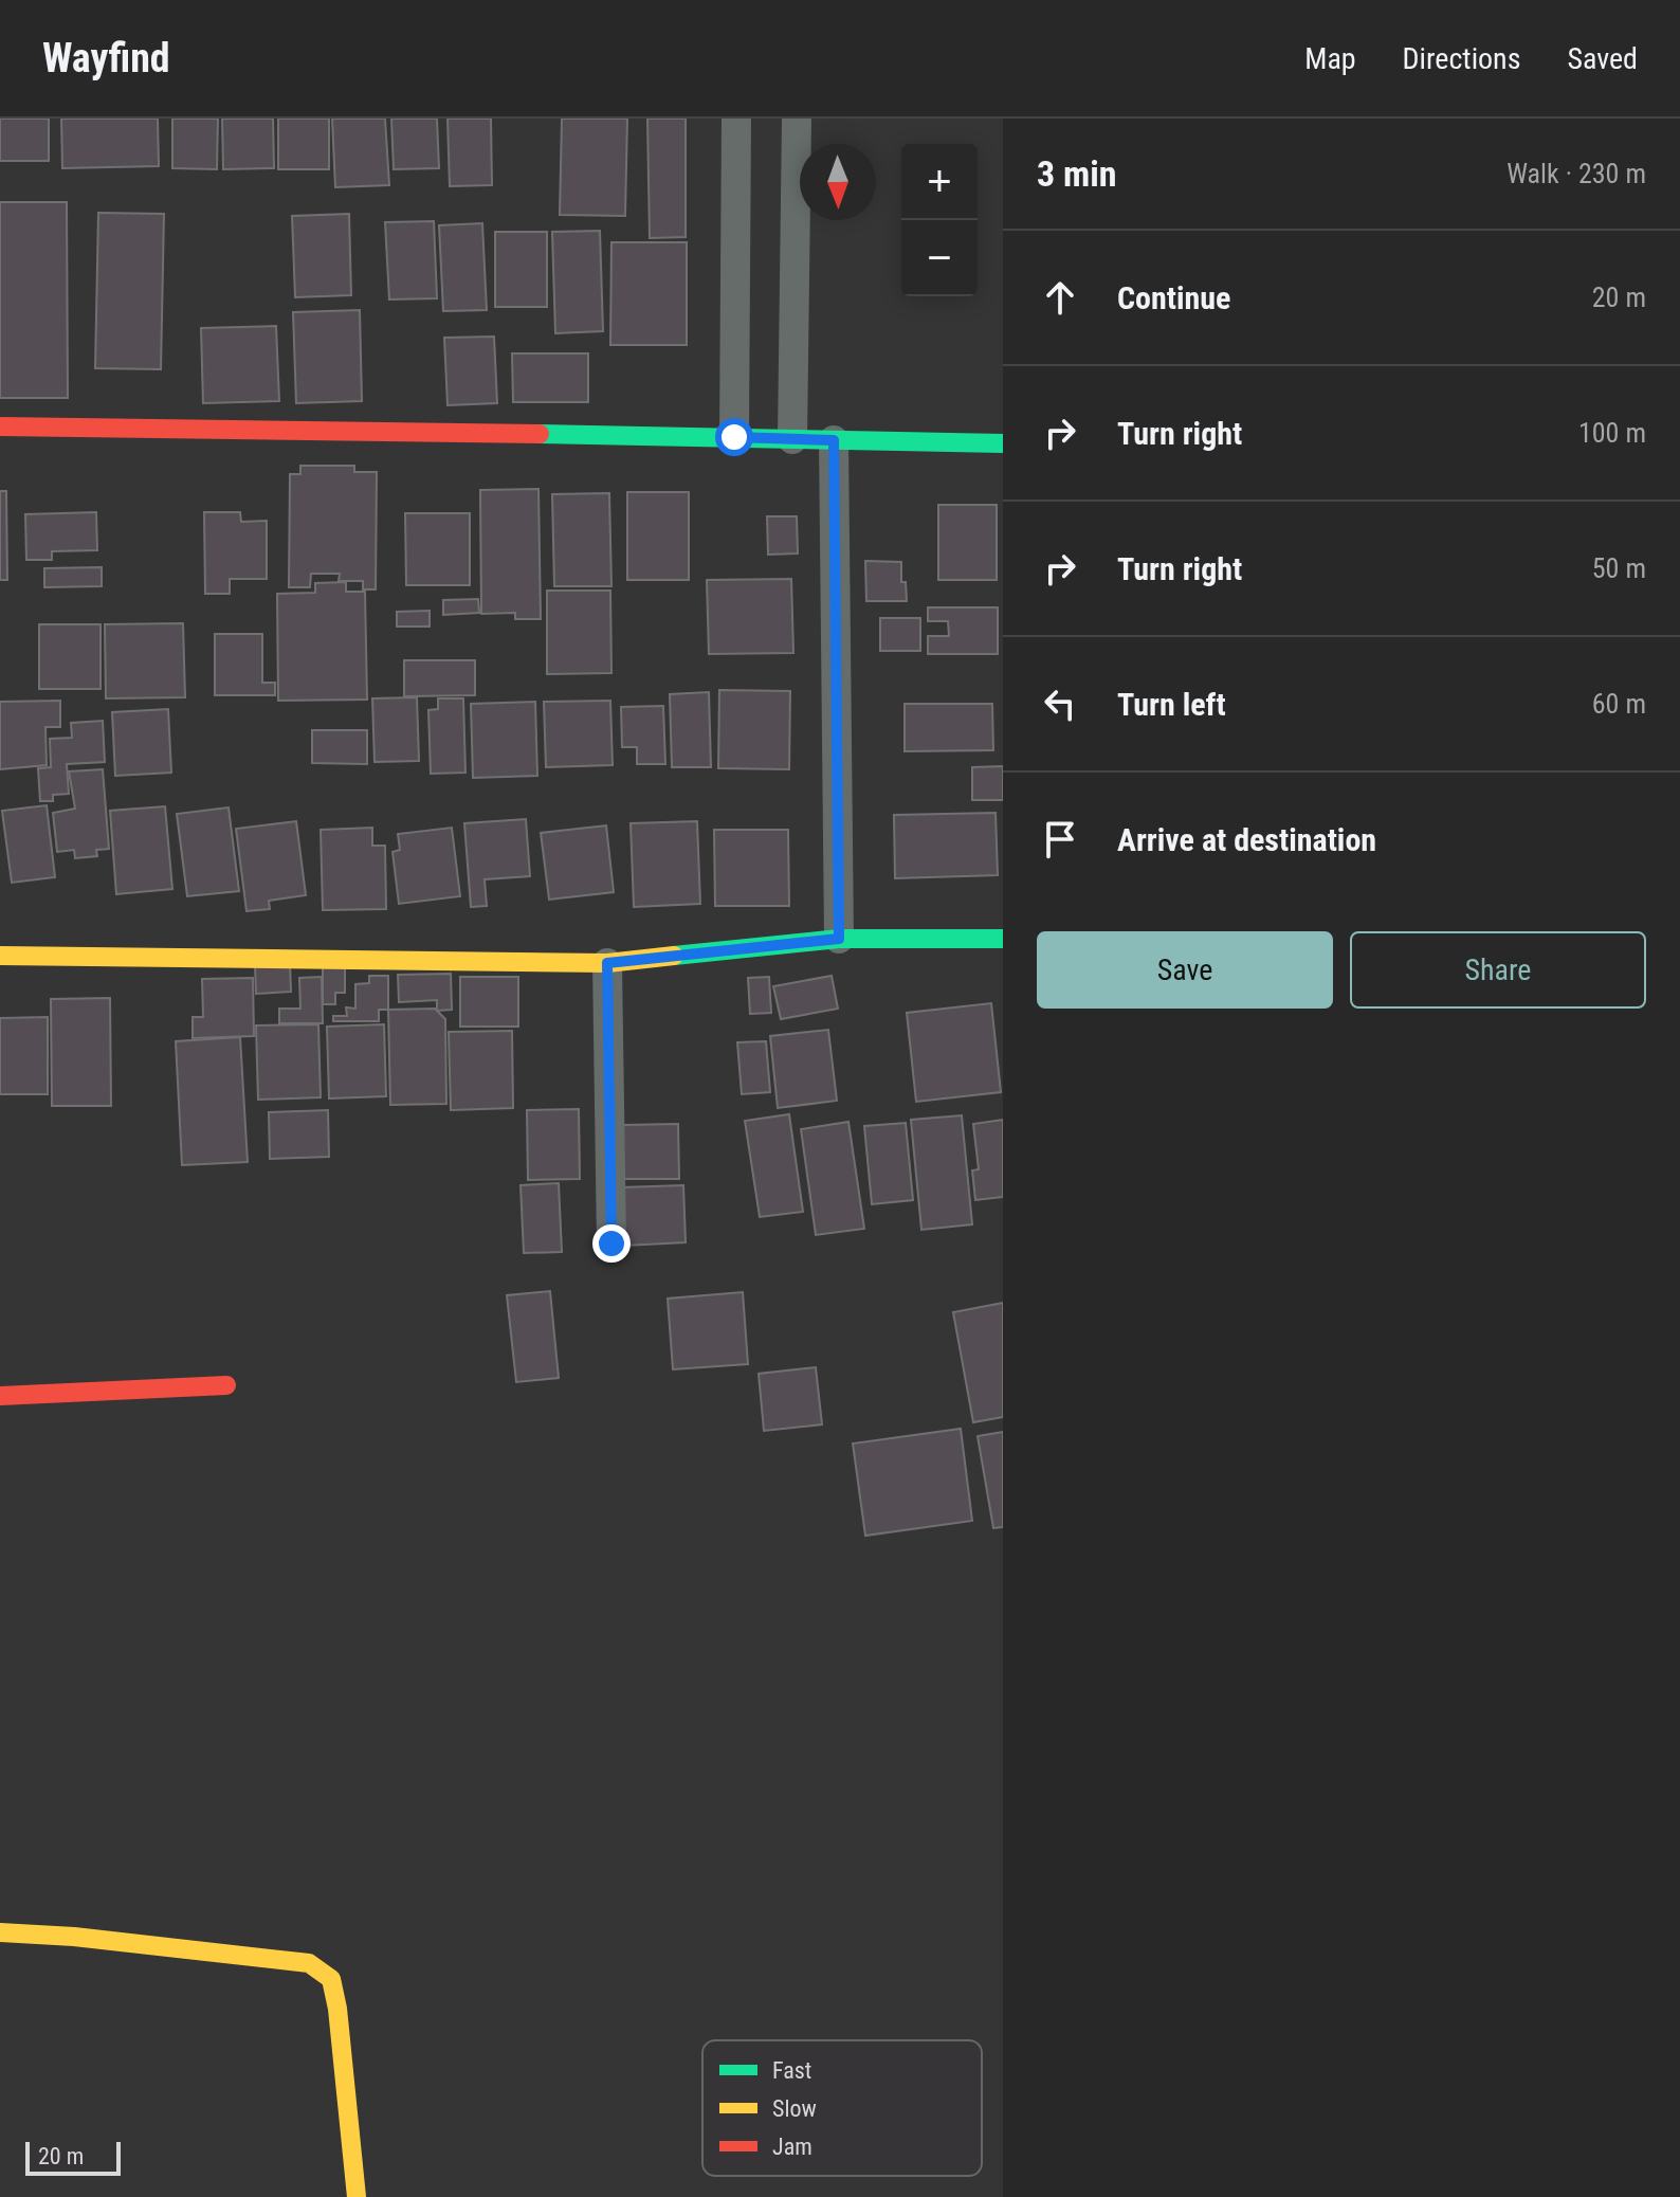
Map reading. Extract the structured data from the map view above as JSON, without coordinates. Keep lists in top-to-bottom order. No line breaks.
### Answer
{"legend":["Fast","Slow","Jam"],"scale_bar":"20 m","north":"bottom","page":{"header":"Wayfind","nav":["Map","Directions","Saved"],"heading":["3 min","Walk · 230 m"],"map_buttons":["+","−"],"list":[["Continue","20 m"],["Turn right","100 m"],["Turn right","50 m"],["Turn left","60 m"],"Arrive at destination"],"buttons":["Save","Share"],"scale":"20 m"}}
